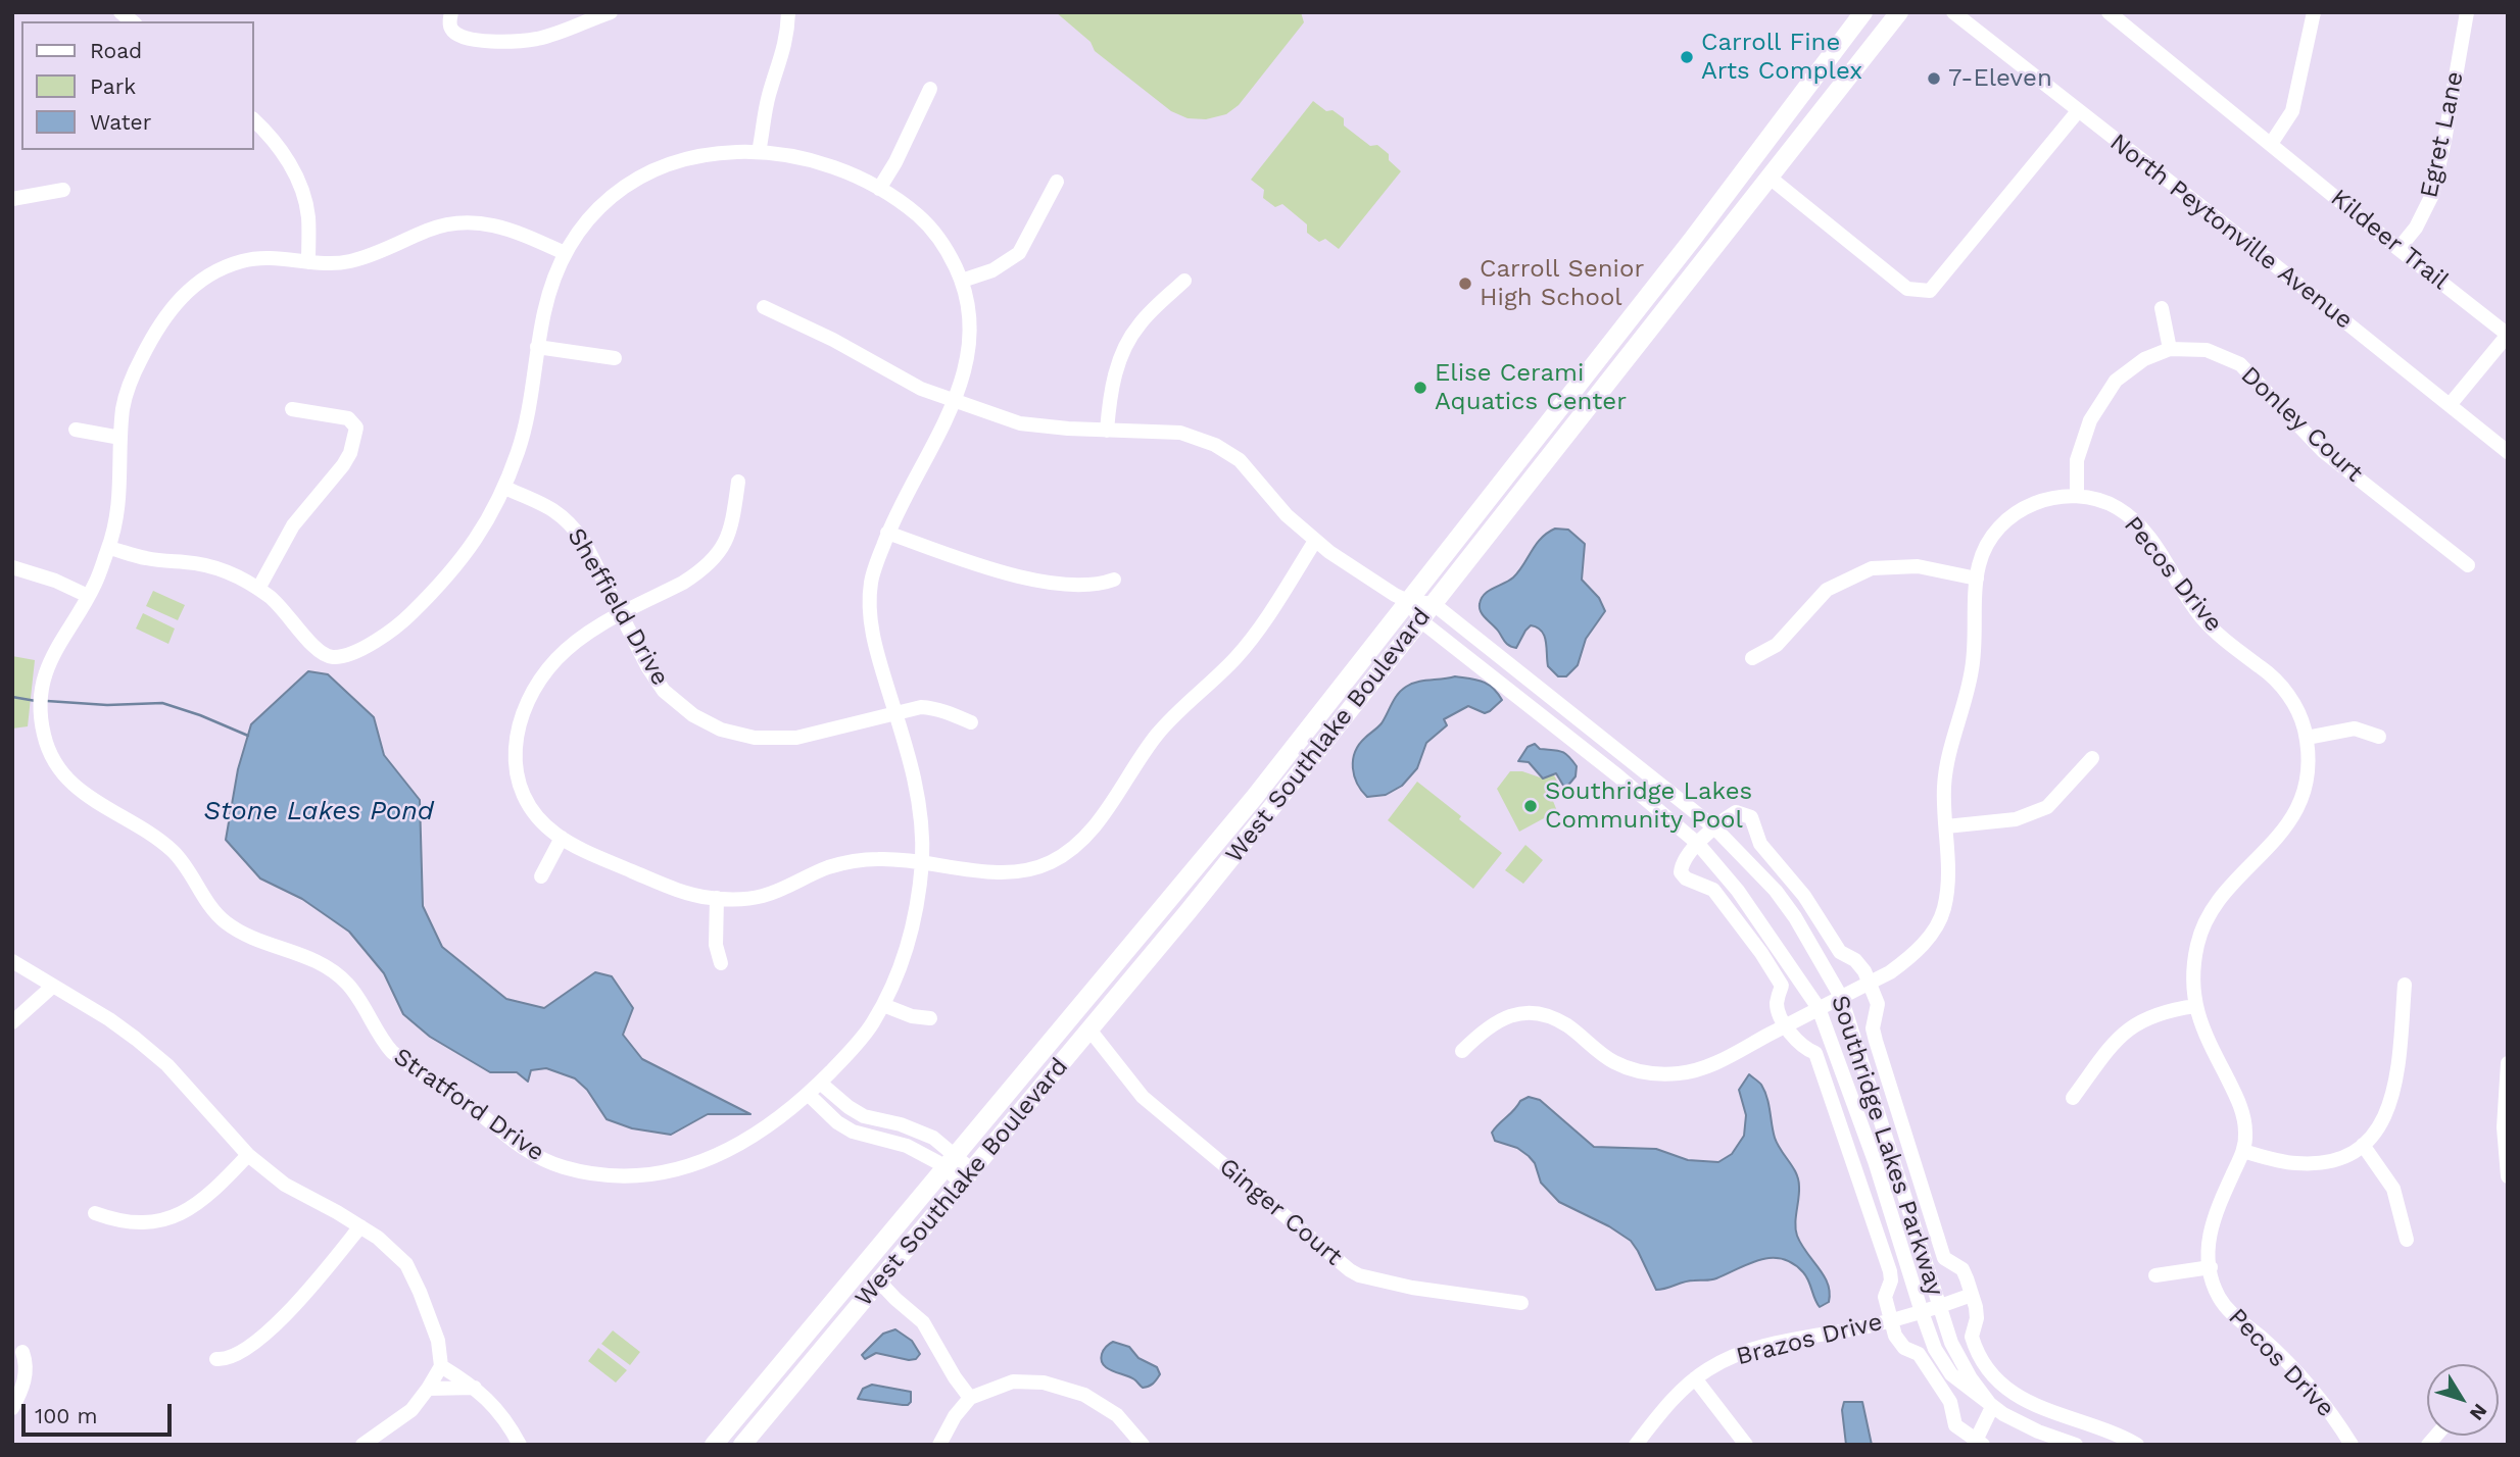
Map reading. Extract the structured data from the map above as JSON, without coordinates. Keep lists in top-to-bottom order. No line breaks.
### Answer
{"streets":{"main road":["West Southlake Boulevard"],"street":["Egret Lane","North Peytonville Avenue","Kildeer Trail","Donley Court","Pecos Drive","Sheffield Drive","Stratford Drive","Southridge Lakes Parkway","Ginger Court","Brazos Drive"]},"crossings":[["Egret Lane","Kildeer Trail"],["Donley Court","Pecos Drive"],["Pecos Drive","Southridge Lakes Parkway"],["Sheffield Drive","Stratford Drive"],["West Southlake Boulevard","Southridge Lakes Parkway"],["West Southlake Boulevard","Ginger Court"],["Southridge Lakes Parkway","Brazos Drive"]],"water":["Stone Lakes Pond"],"places":["Carroll Fine Arts Complex","7-Eleven","Carroll Senior High School","Elise Cerami Aquatics Center","Southridge Lakes Community Pool"],"legend":["Road","Park","Water"],"scale_bar":"100 m","north":"bottom right"}
